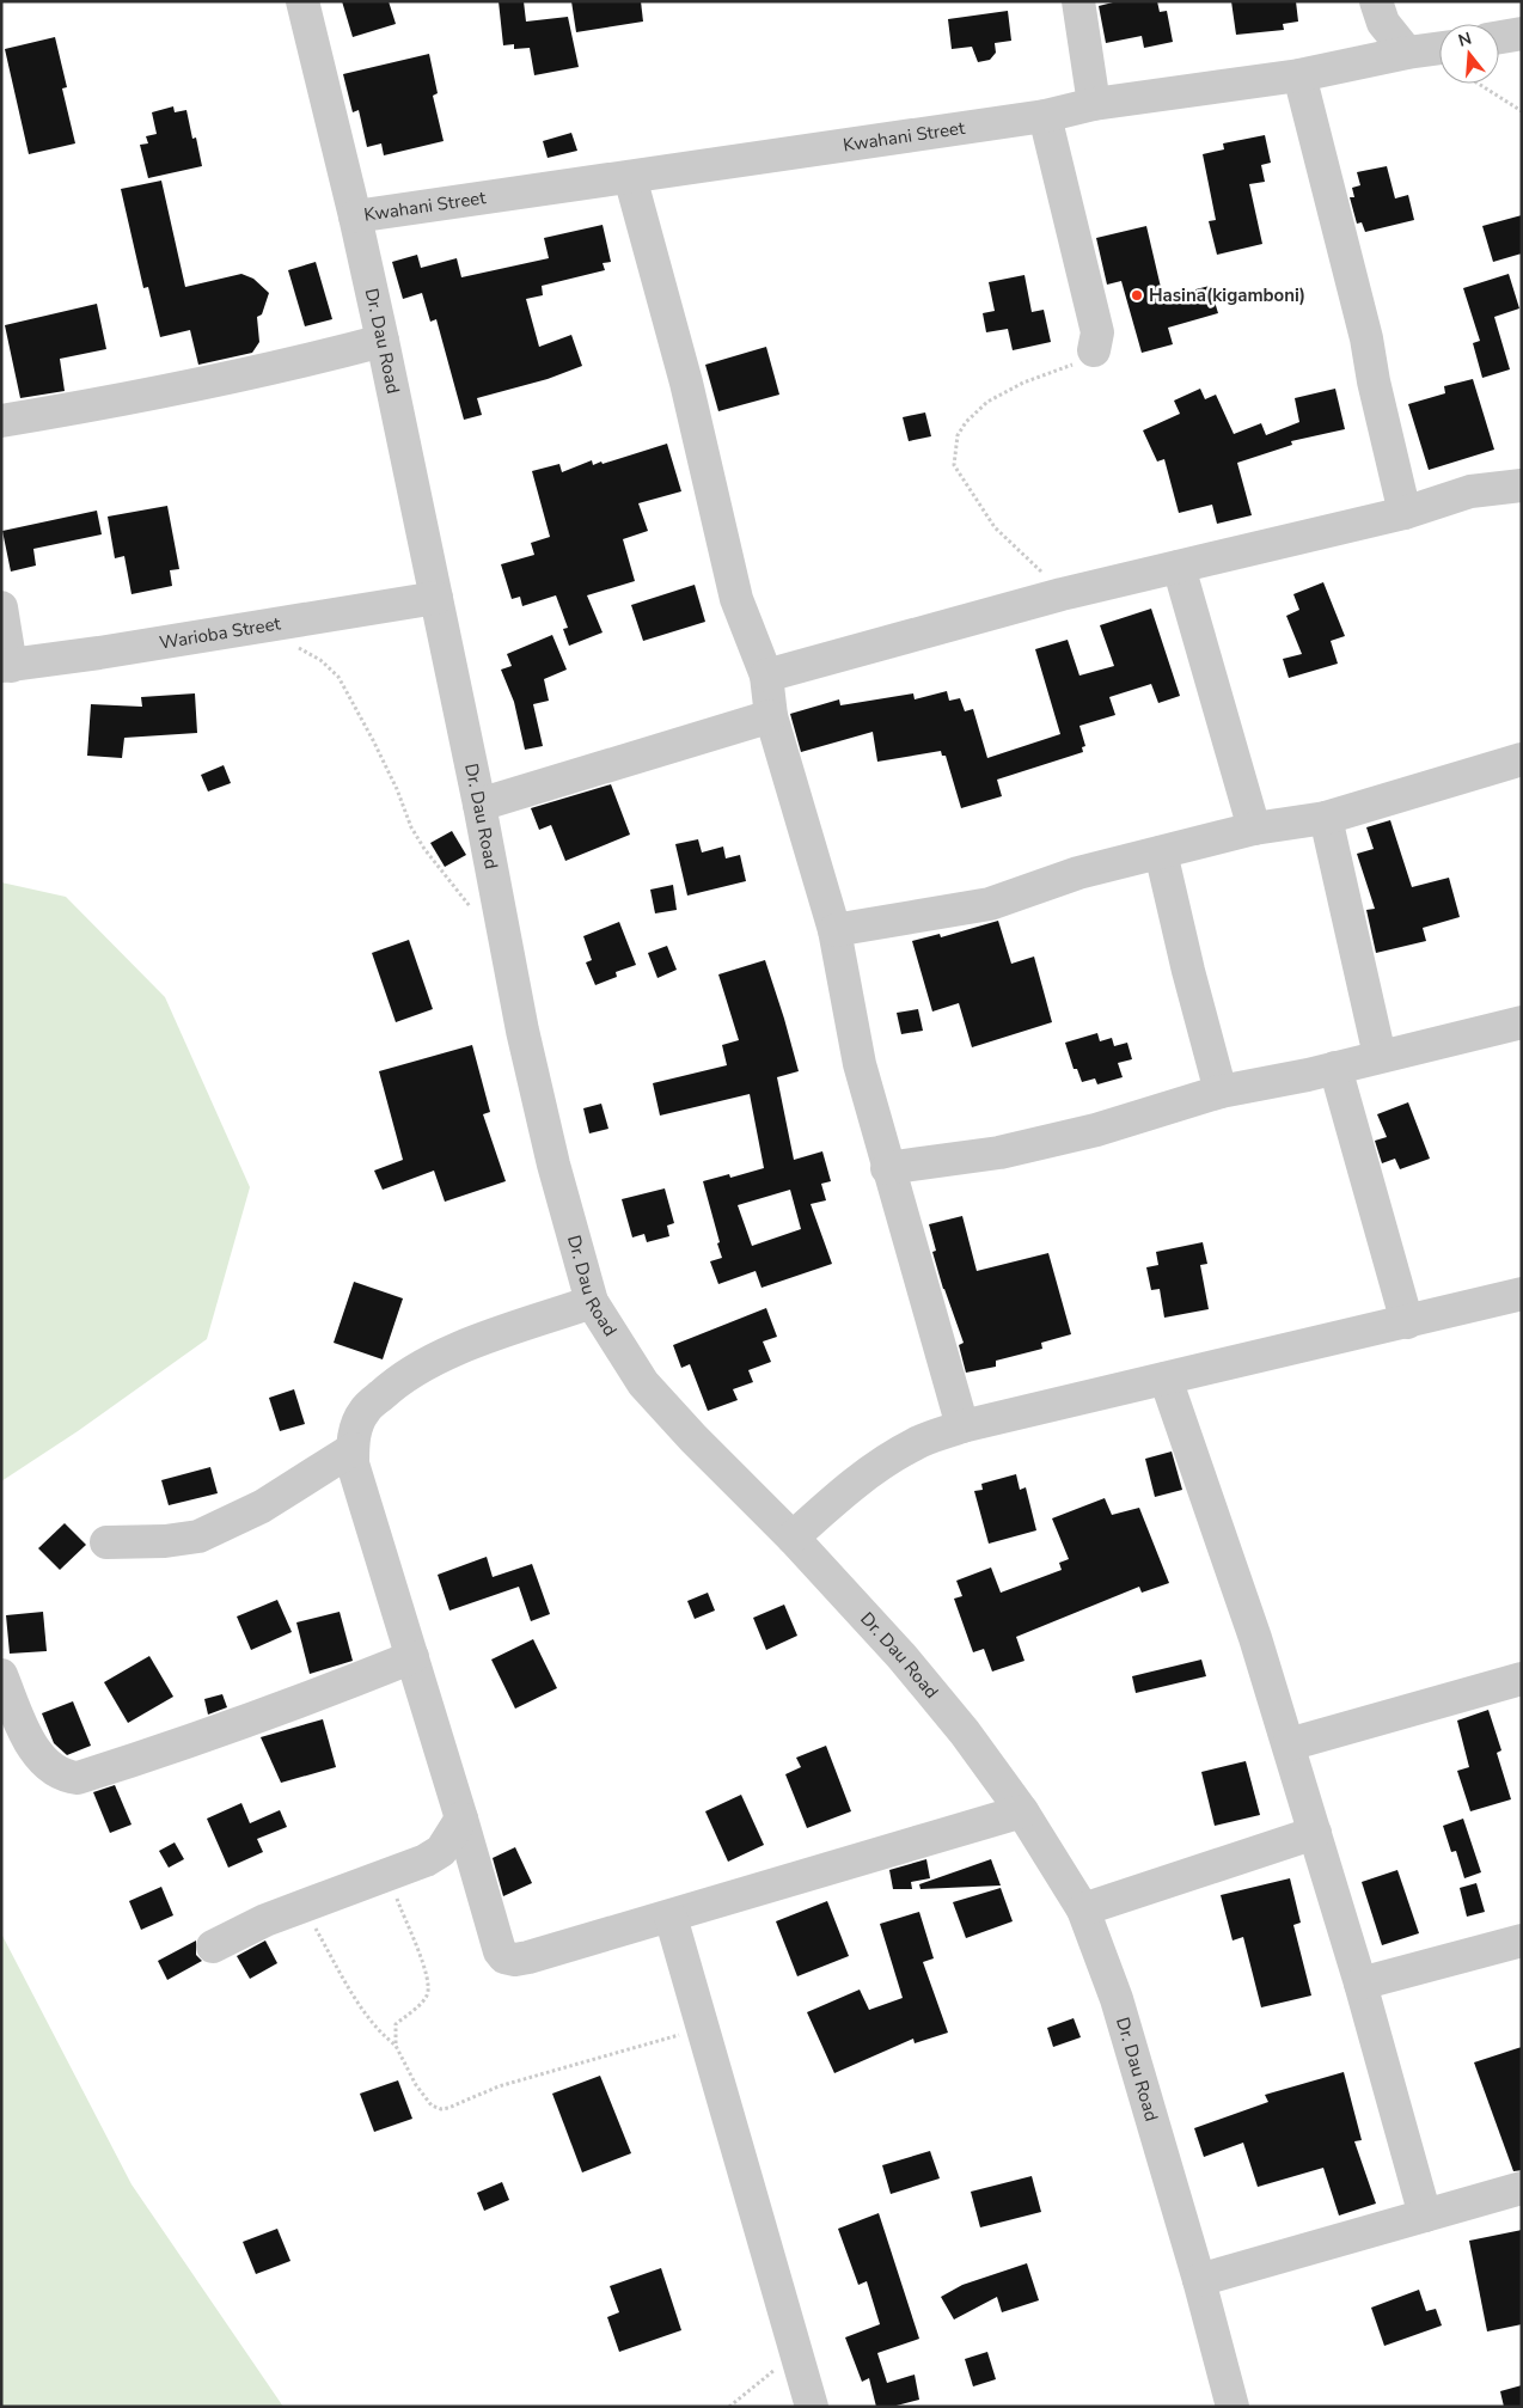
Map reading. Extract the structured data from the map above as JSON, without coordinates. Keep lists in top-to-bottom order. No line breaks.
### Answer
{"streets":{"street":["Kwahani Street","Dr. Dau Road","Warioba Street"]},"crossings":[["Kwahani Street","Dr. Dau Road"],["Dr. Dau Road","Warioba Street"]],"places":["Hasina(kigamboni)"],"north":"top"}
